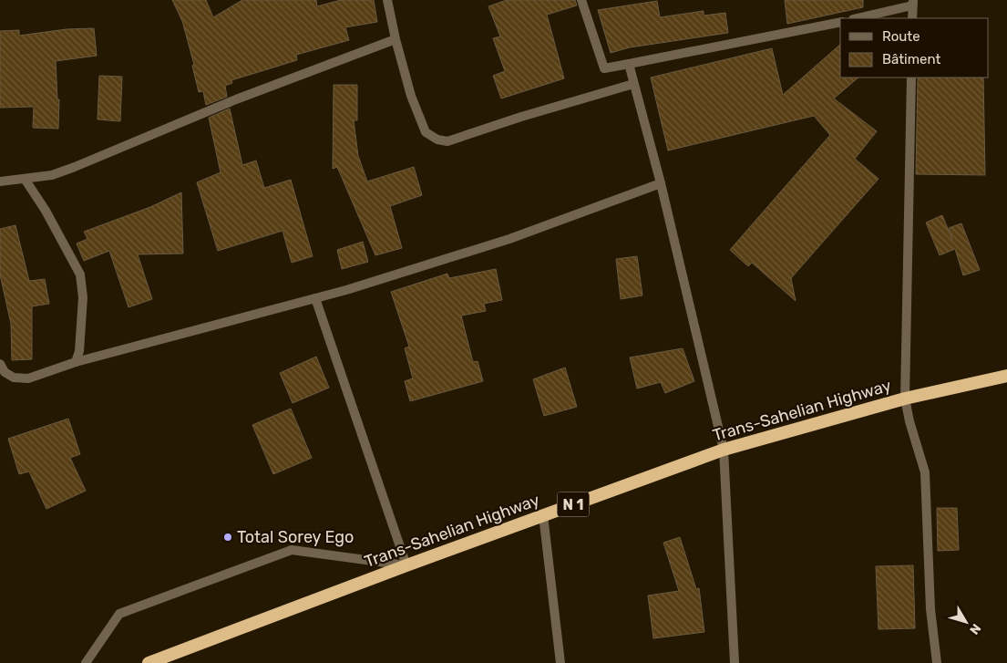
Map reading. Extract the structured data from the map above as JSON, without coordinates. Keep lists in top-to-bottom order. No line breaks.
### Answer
{"streets":{"highway":["Trans-Sahelian Highway","N 1"]},"places":["Total Sorey Ego"],"legend":["Route","Bâtiment"],"north":"bottom right"}
